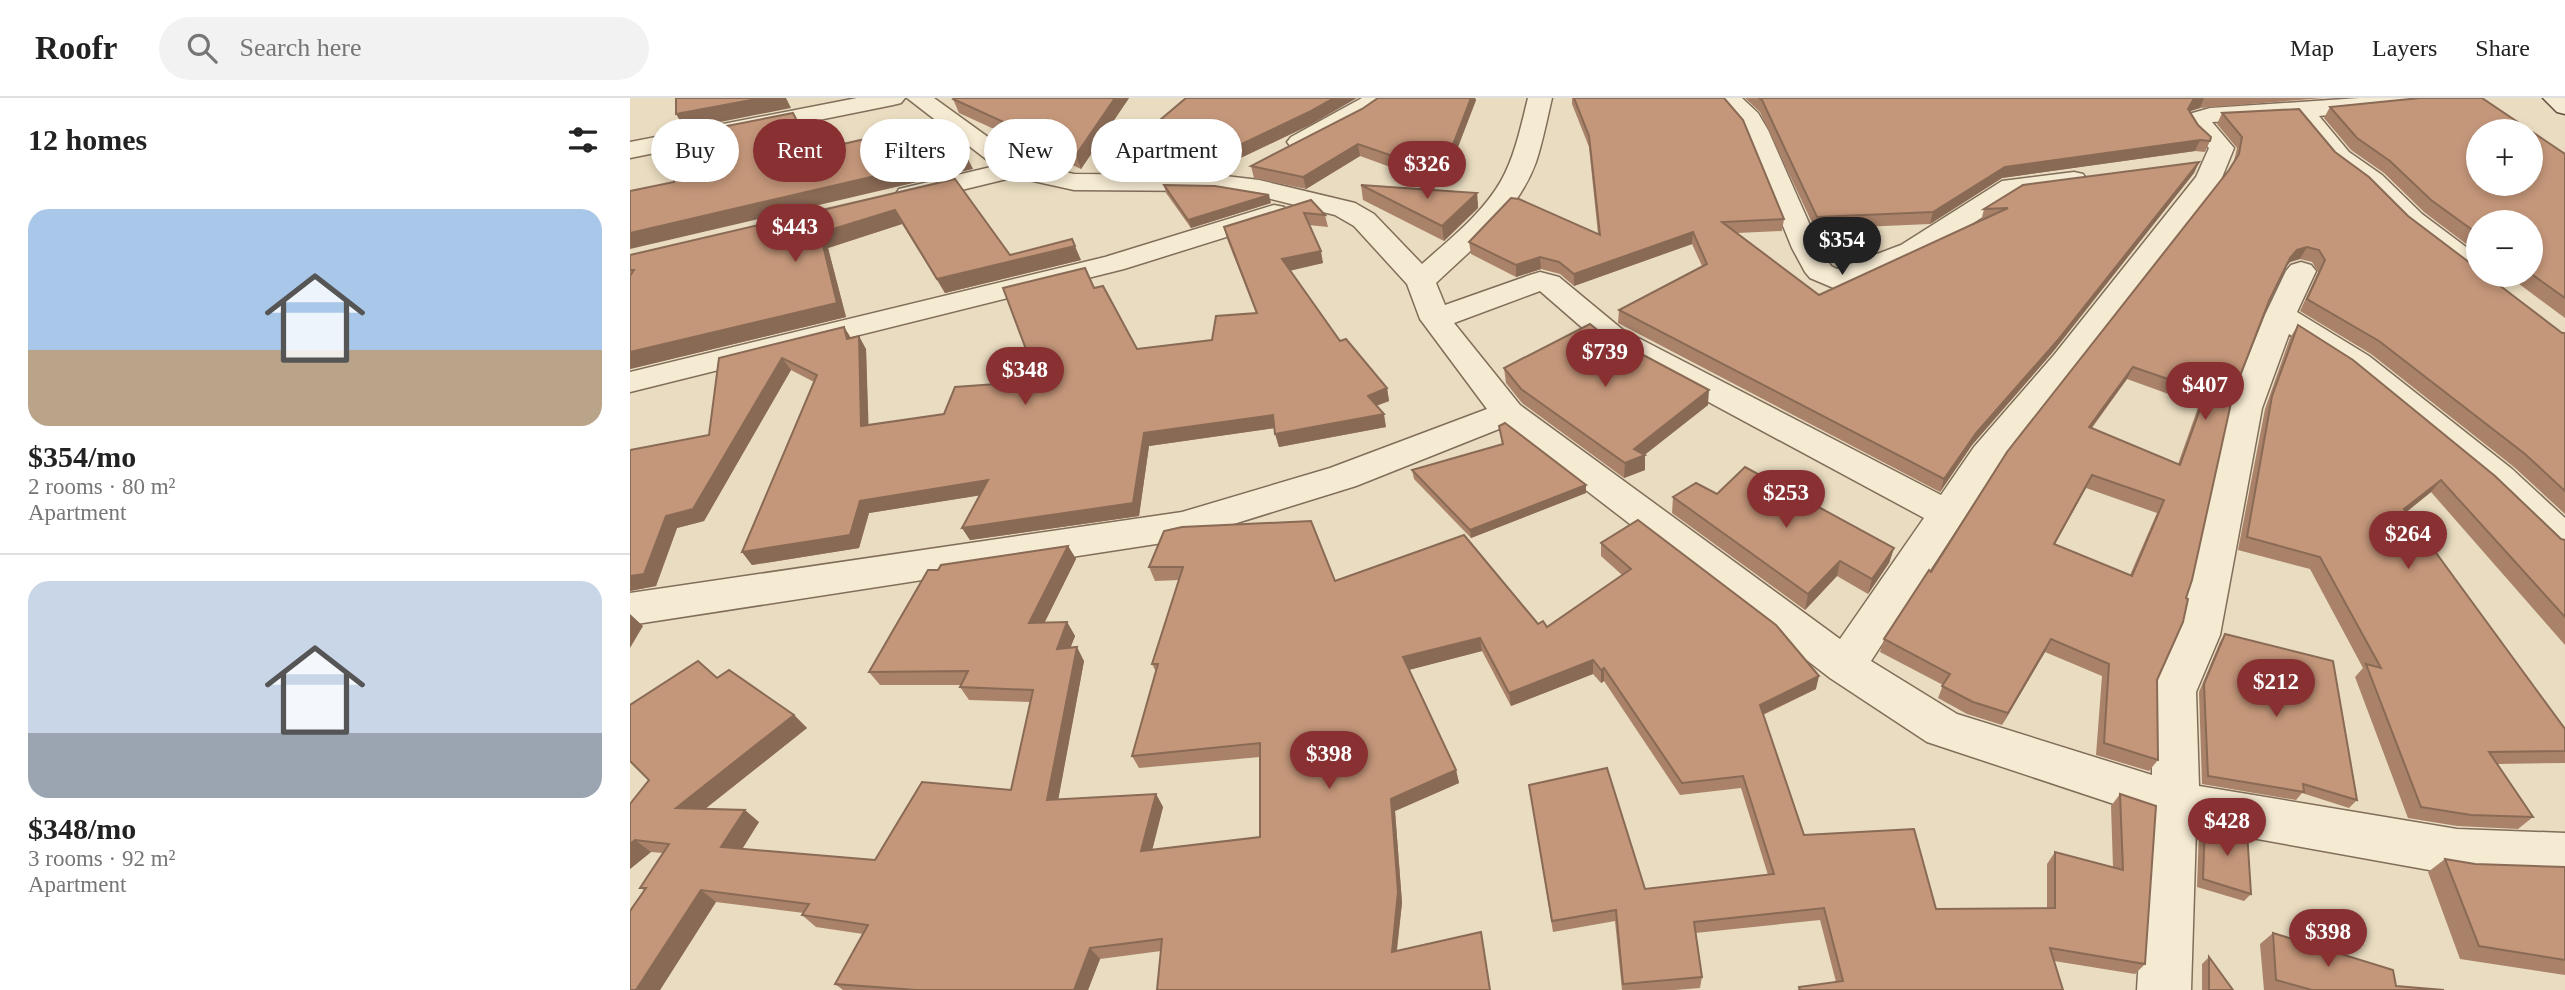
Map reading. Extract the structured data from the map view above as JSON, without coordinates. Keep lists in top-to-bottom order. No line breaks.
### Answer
{"page":{"header":"Roofr","search":"Search here","nav":["Map","Layers","Share"],"heading":"12 homes","map_buttons":["+","−"],"chip":["Buy","Rent","Filters","New","Apartment"],"price":["$326","$443","$354","$739","$348","$407","$253","$264","$212","$398","$428","$398"],"list":[{"name":"$354/mo","note":"2 rooms · 80 m² · Apartment"},{"name":"$348/mo","note":"3 rooms · 92 m² · Apartment"}]}}
